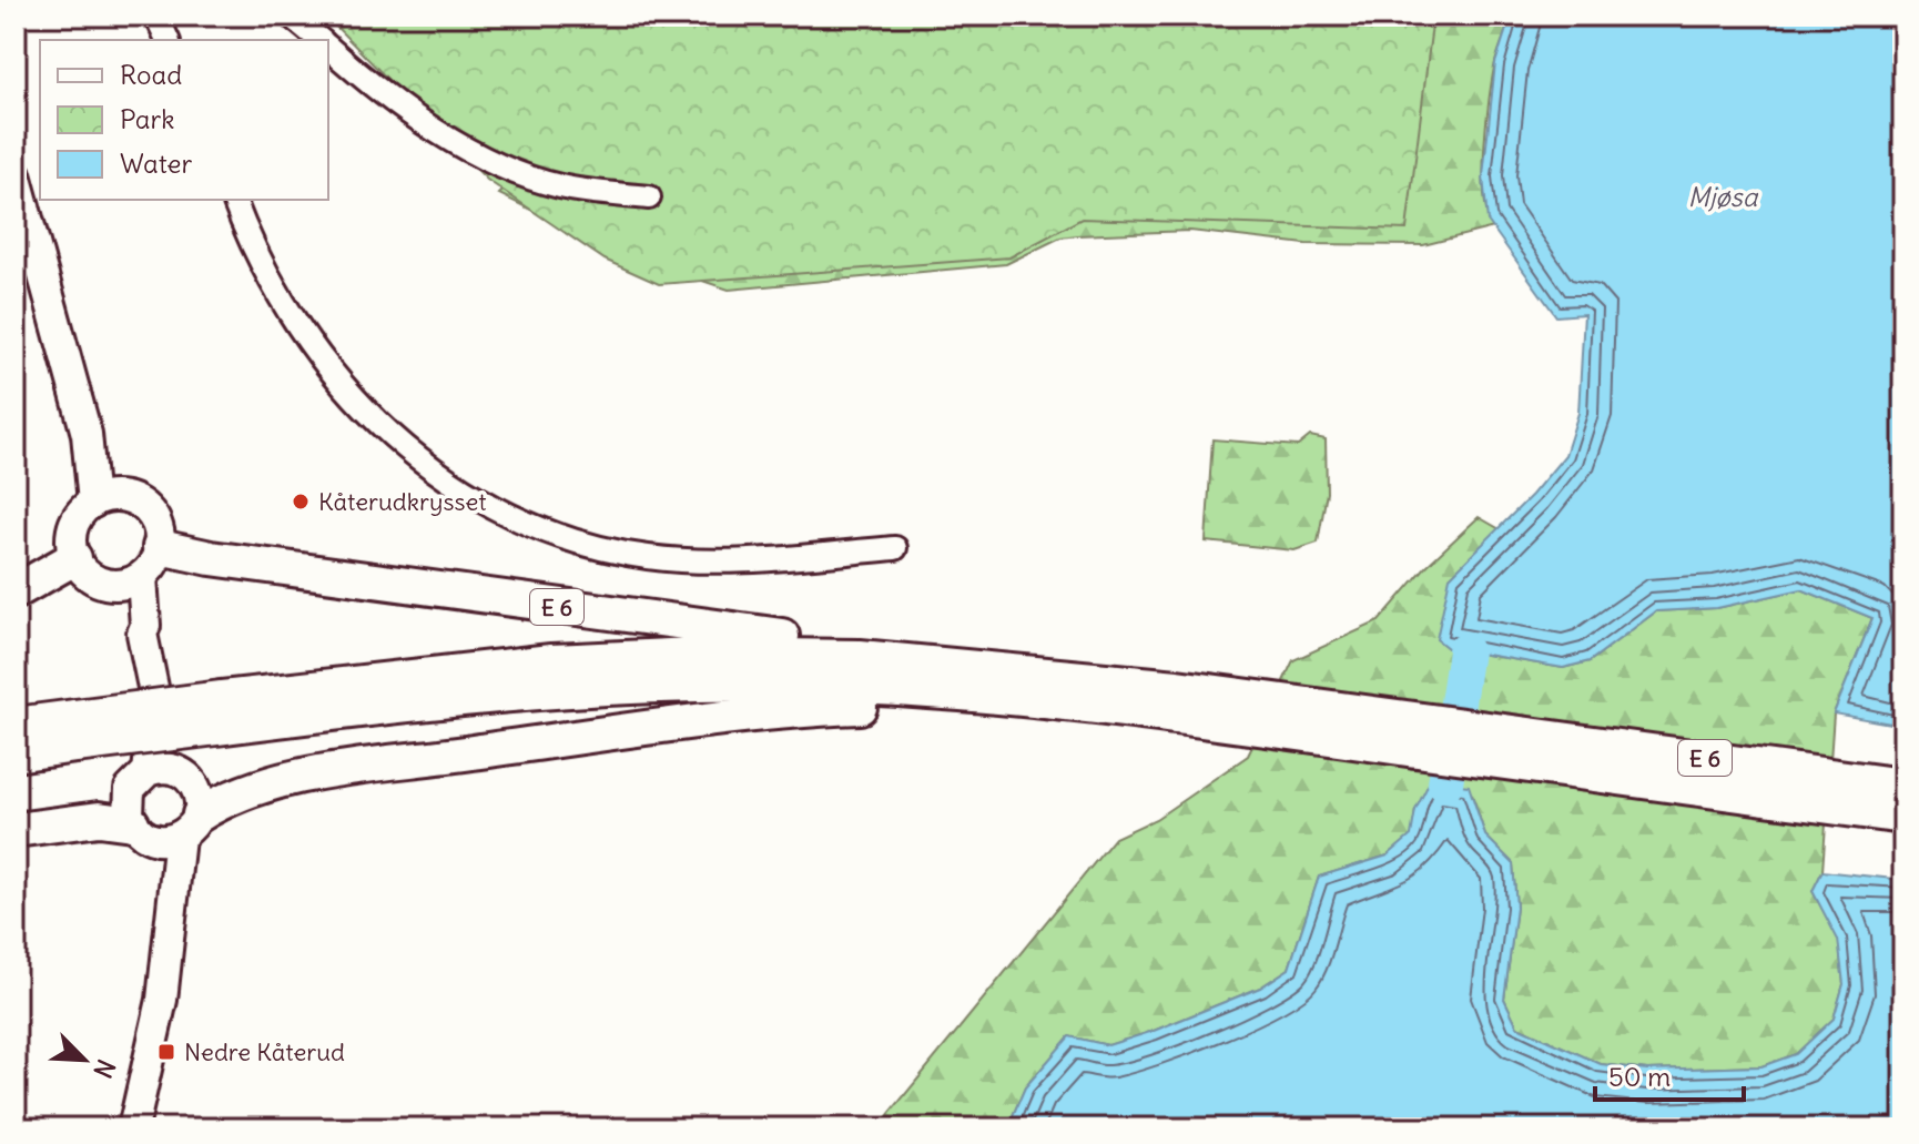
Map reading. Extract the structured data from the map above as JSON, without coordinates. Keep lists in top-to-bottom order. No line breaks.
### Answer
{"streets":{"highway":["E 6"]},"water":["Mjøsa"],"places":{"other":["Kåterudkrysset"],"transit":["Nedre Kåterud"]},"legend":["Road","Park","Water"],"scale_bar":"50 m","north":"bottom right"}
